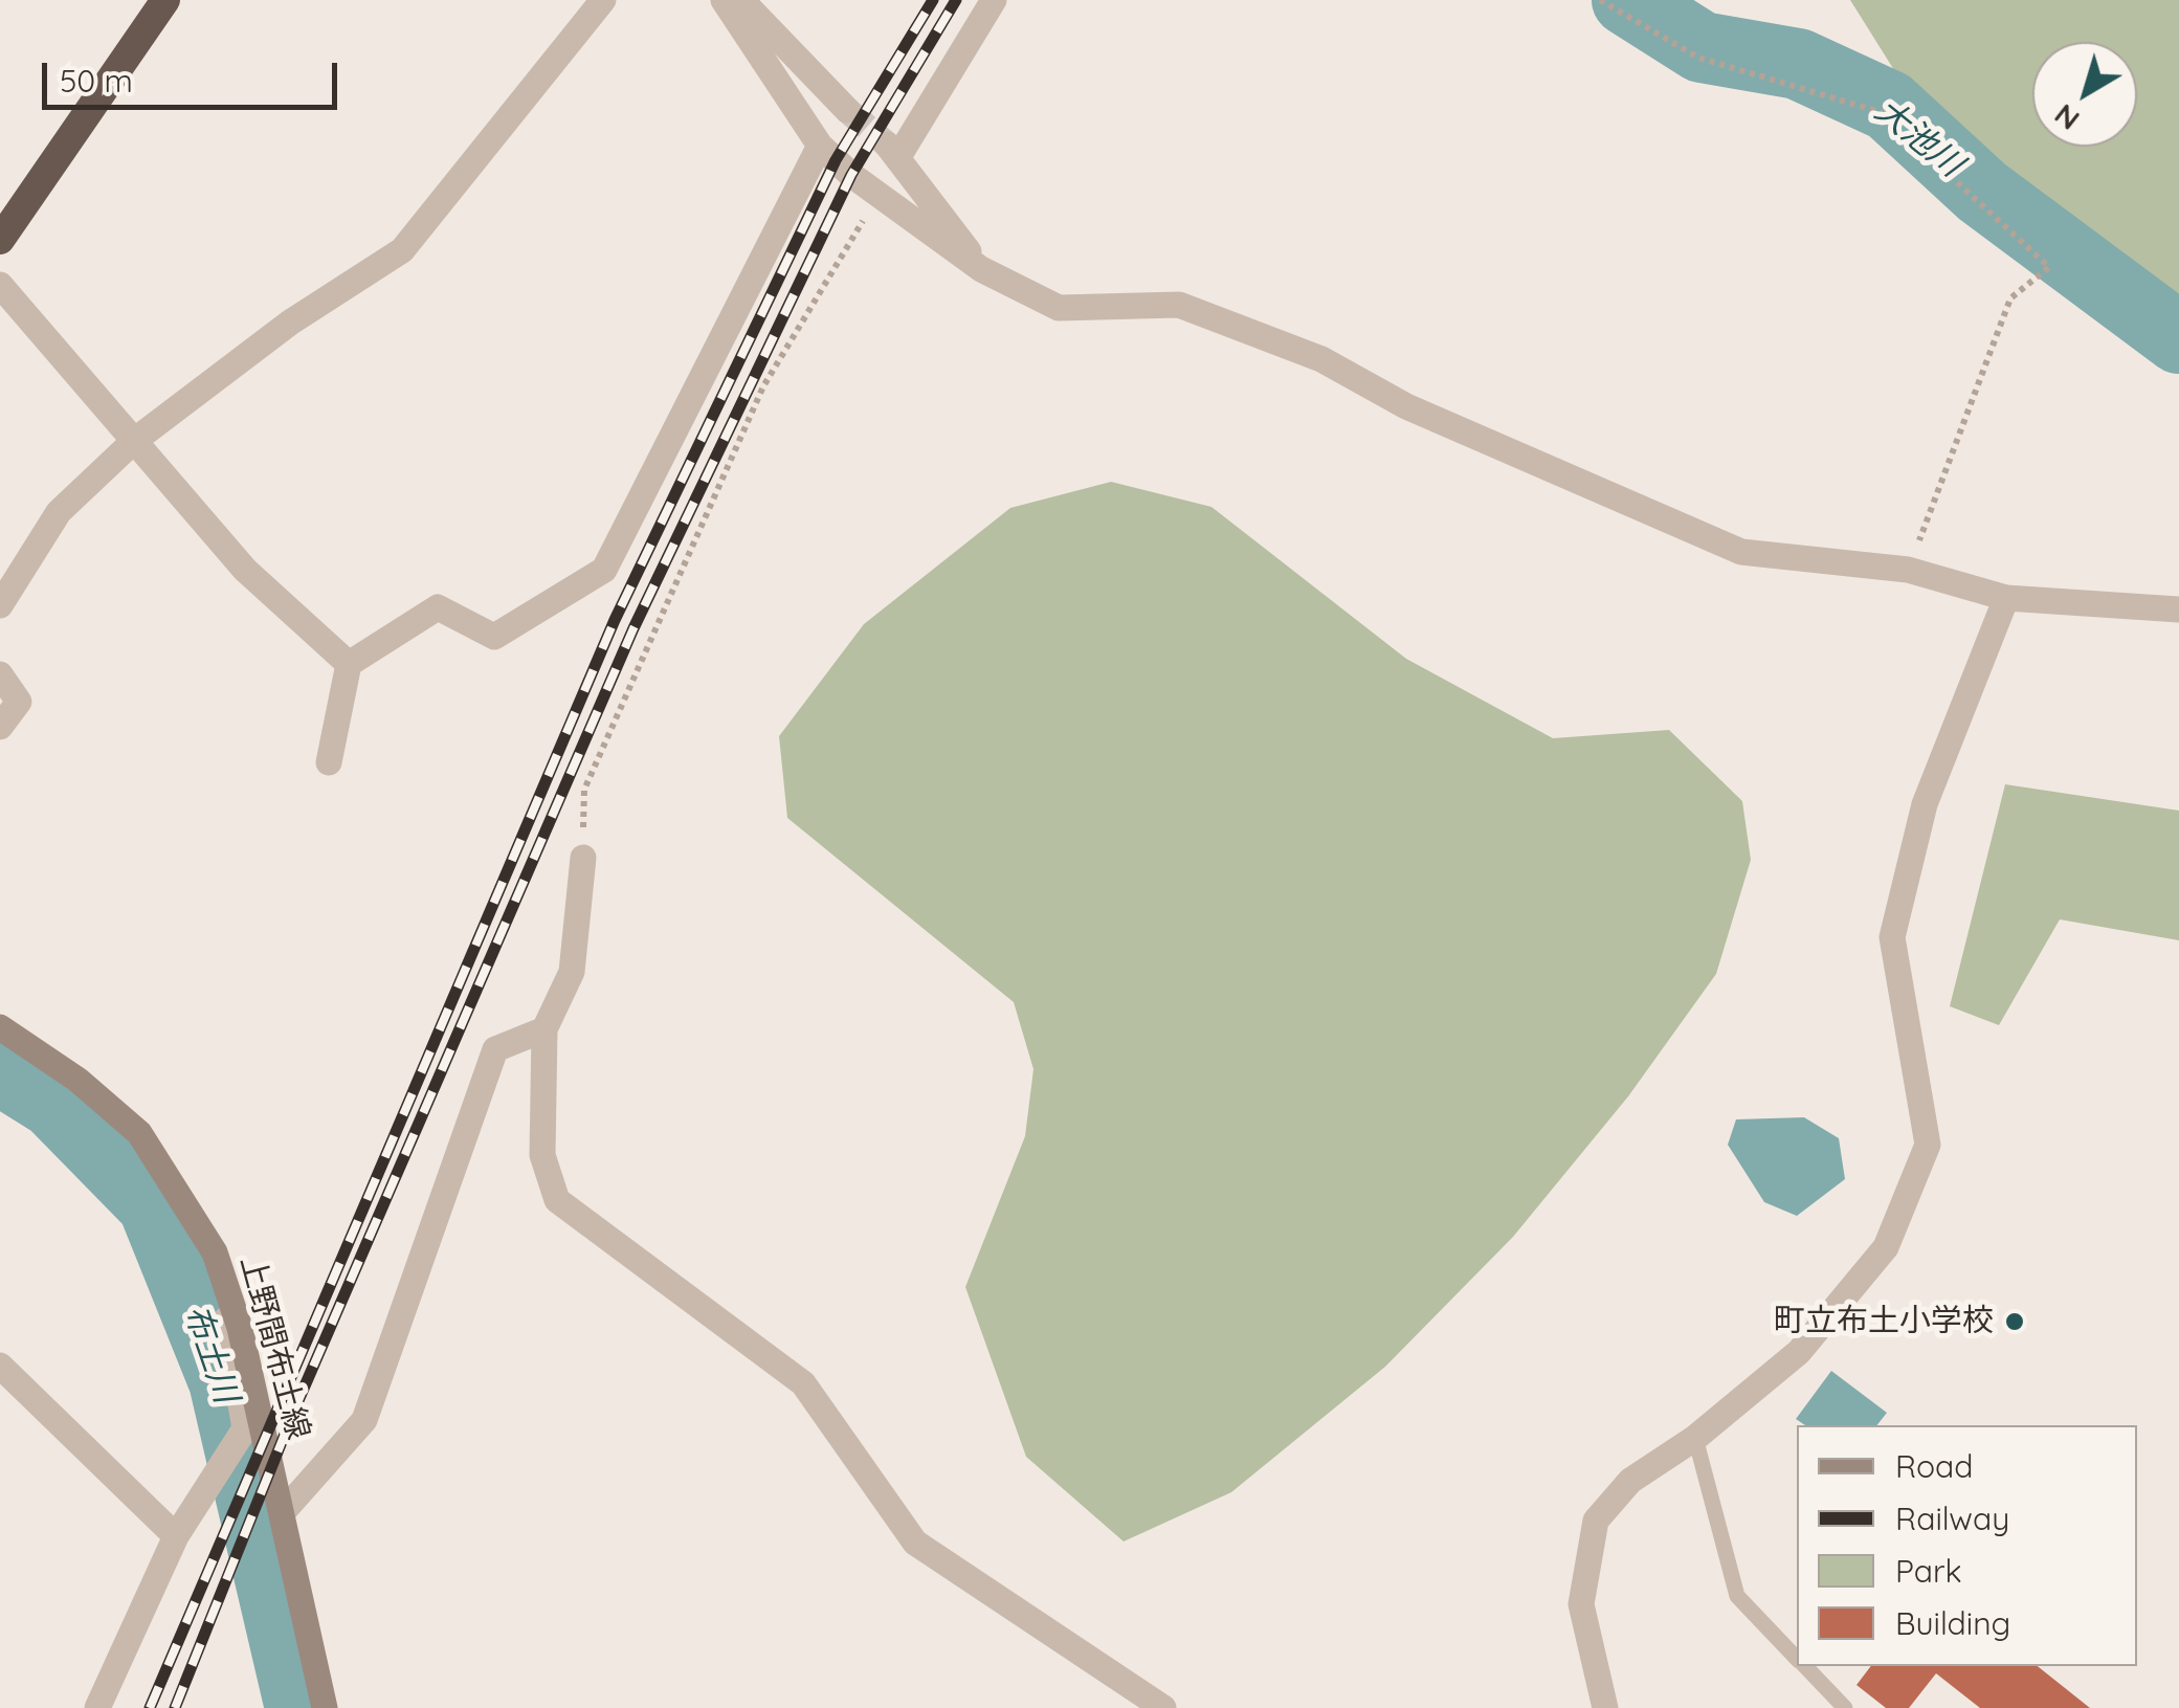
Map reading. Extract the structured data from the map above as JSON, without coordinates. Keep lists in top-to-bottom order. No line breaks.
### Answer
{"streets":{"main road":["上野間布土線"]},"water":["大池川","布土川"],"places":["町立布土小学校"],"legend":["Road","Railway","Park","Building"],"scale_bar":"50 m","north":"bottom left"}
